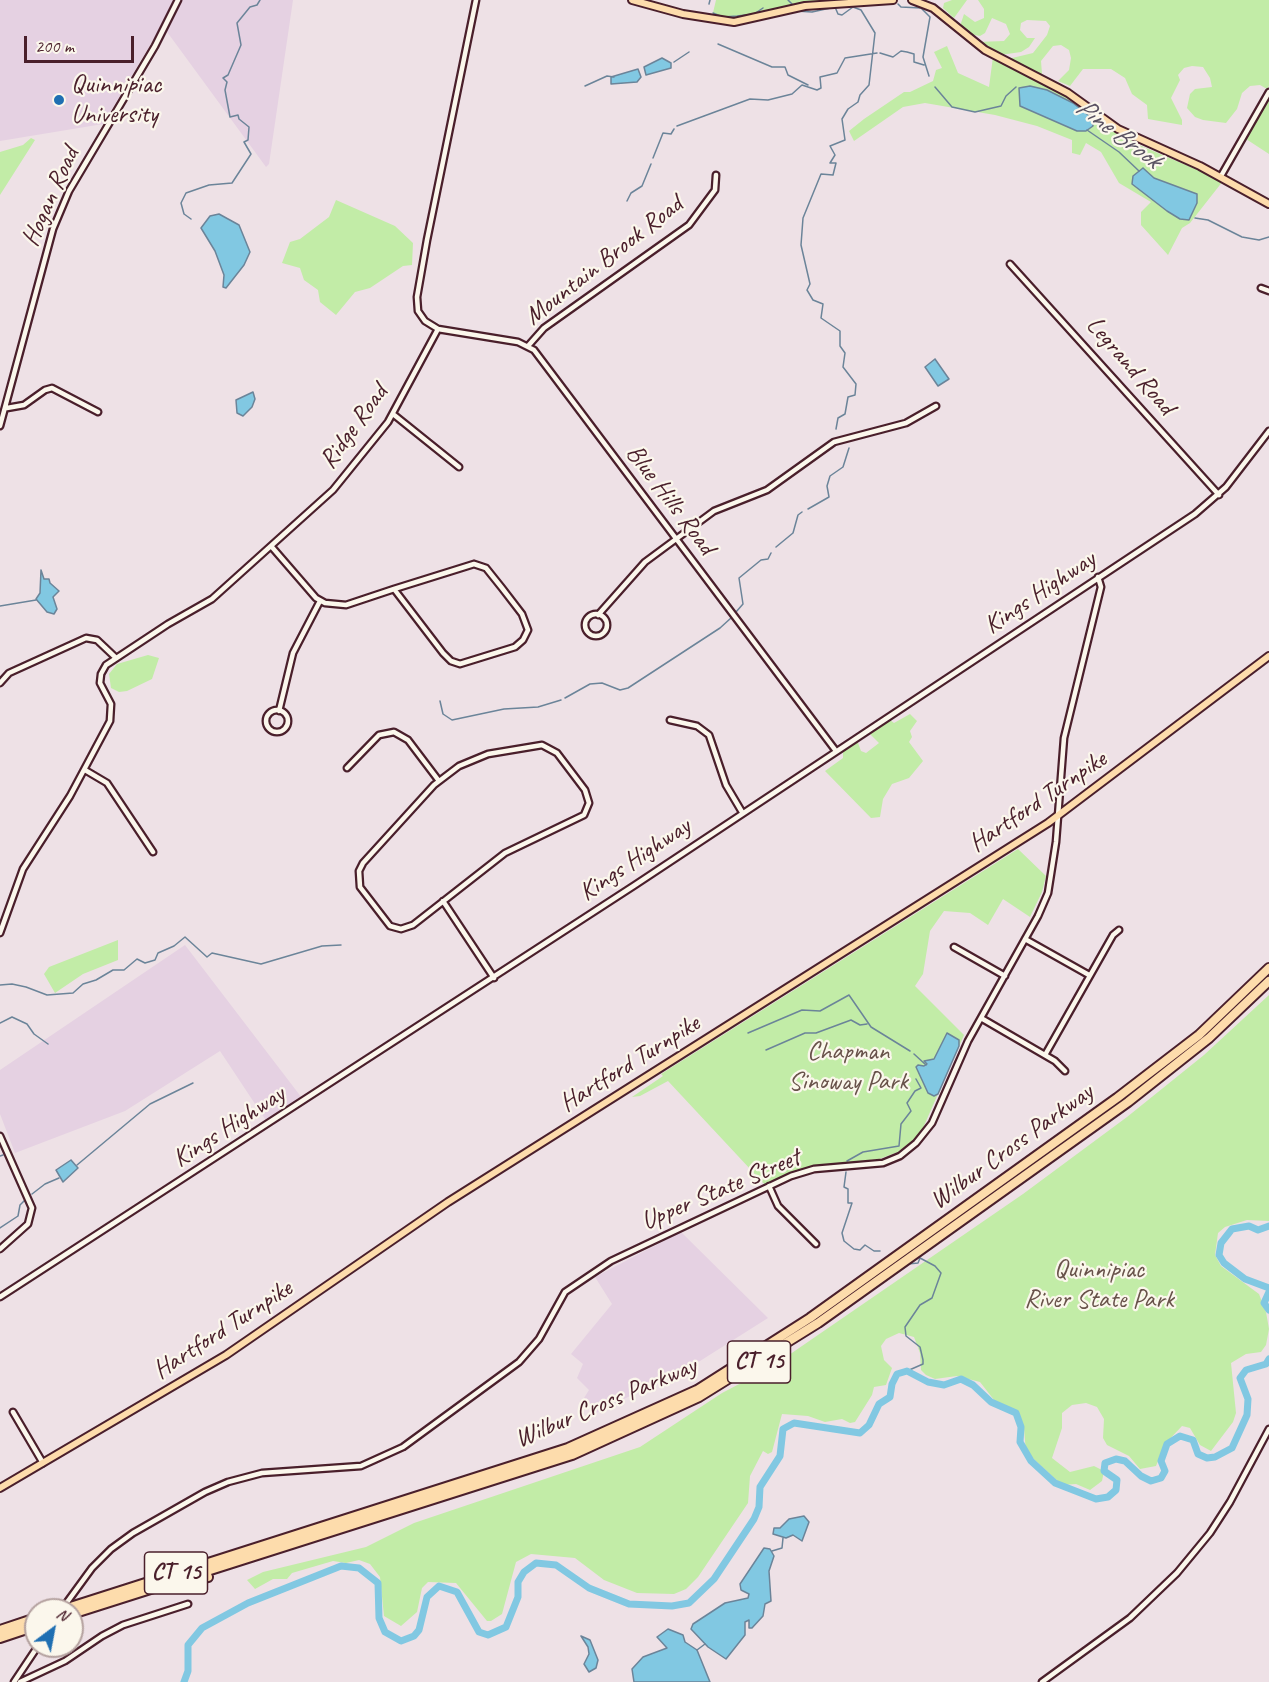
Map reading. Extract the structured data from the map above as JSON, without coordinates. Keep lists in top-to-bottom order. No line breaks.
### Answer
{"streets":{"highway":["Wilbur Cross Parkway","CT 15"],"main road":["Hartford Turnpike"],"street":["Hogan Road","Mountain Brook Road","Legrand Road","Ridge Road","Blue Hills Road","Kings Highway","Upper State Street"]},"crossings":[["Mountain Brook Road","Blue Hills Road"],["Legrand Road","Kings Highway"],["Blue Hills Road","Kings Highway"],["Kings Highway","Upper State Street"],["Hartford Turnpike","Upper State Street"]],"water":["Pine Brook"],"parks":["Chapman Sinoway Park","Quinnipiac River State Park"],"places":["Quinnipiac University"],"scale_bar":"200 m","north":"top right"}
